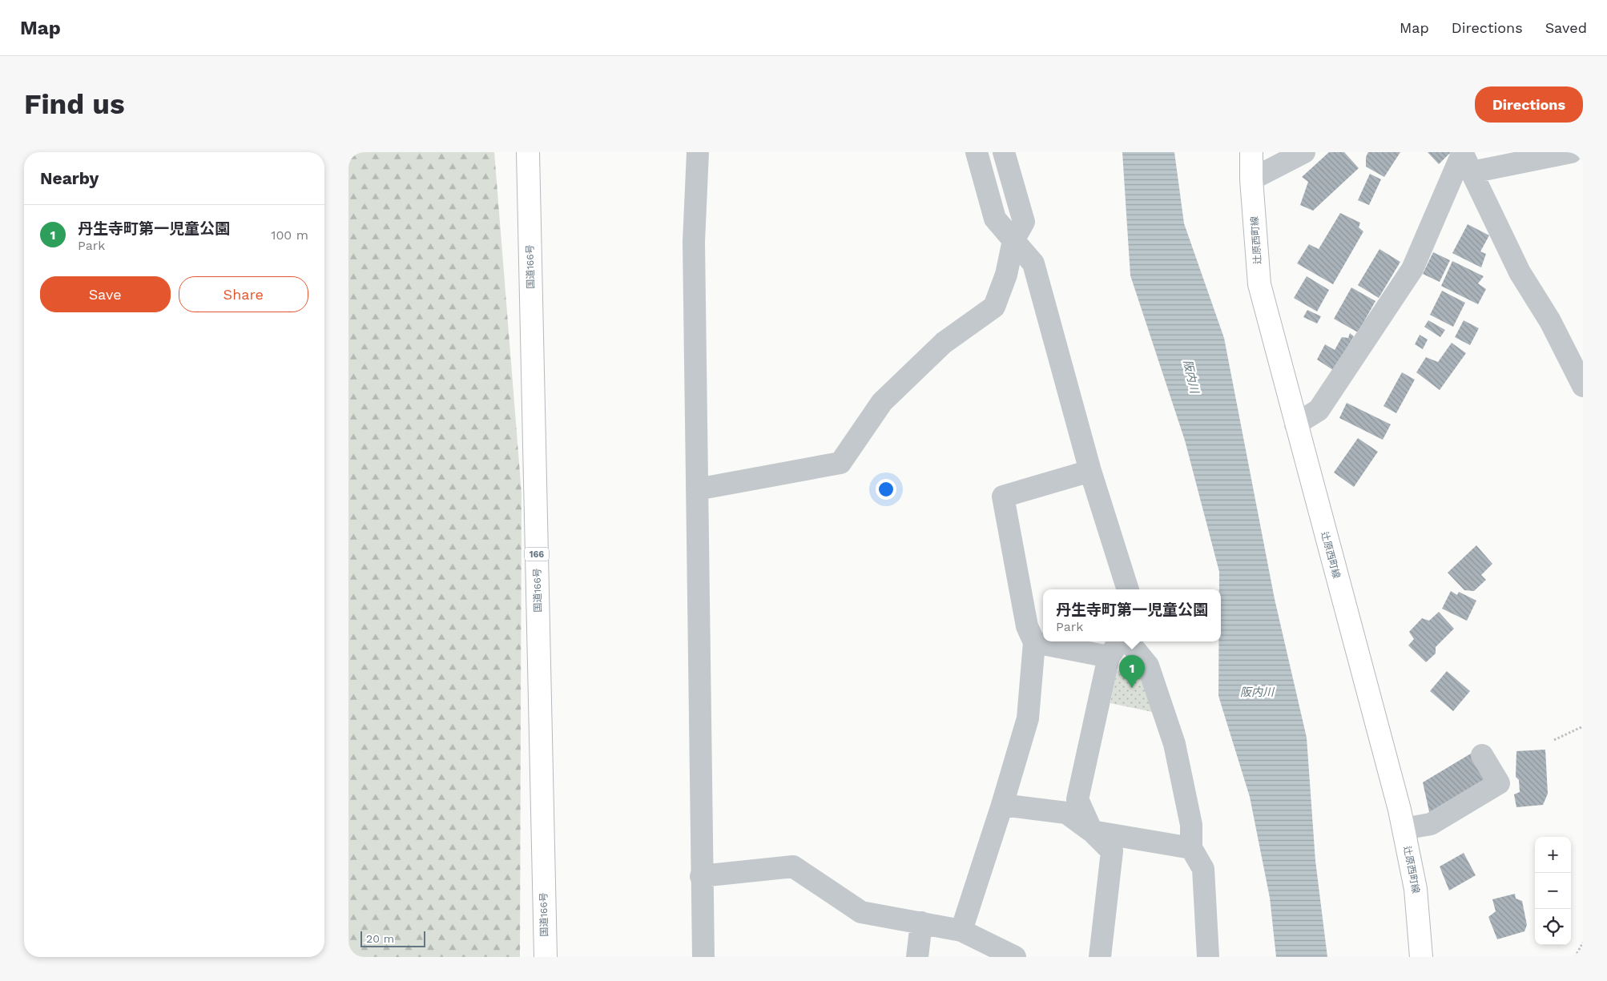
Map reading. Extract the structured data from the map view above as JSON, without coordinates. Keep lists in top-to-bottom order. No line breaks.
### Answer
{"streets":{"main road":["辻原西町線","国道166号","166"]},"water":["阪内川"],"scale_bar":"20 m","page":{"header":"Map","nav":["Map","Directions","Saved"],"buttons":["Directions",["Save","Share"]],"title":"Find us","heading":"Nearby","list":[{"mark":"1","name":"丹生寺町第一児童公園","note":"Park","value":"100 m"}],"popup":["丹生寺町第一児童公園","Park"],"pins":"1","map_buttons":["+","−"],"scale":"20 m"}}
